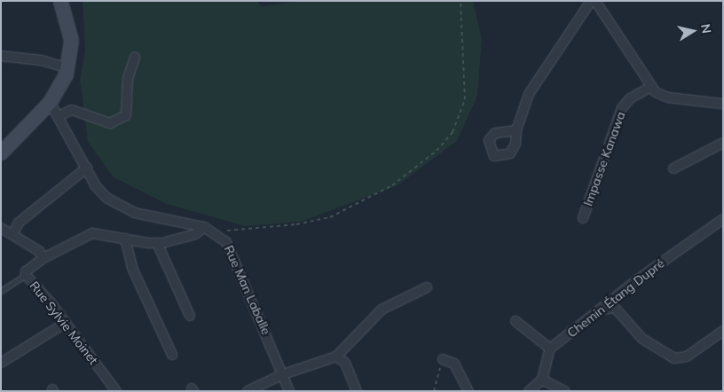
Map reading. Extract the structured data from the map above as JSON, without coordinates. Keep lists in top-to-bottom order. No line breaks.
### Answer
{"streets":{"street":["Impasse Kanawa","Rue Man Laballe","Chemin Étang Dupré","Rue Sylvie Moinet"]},"north":"right"}
